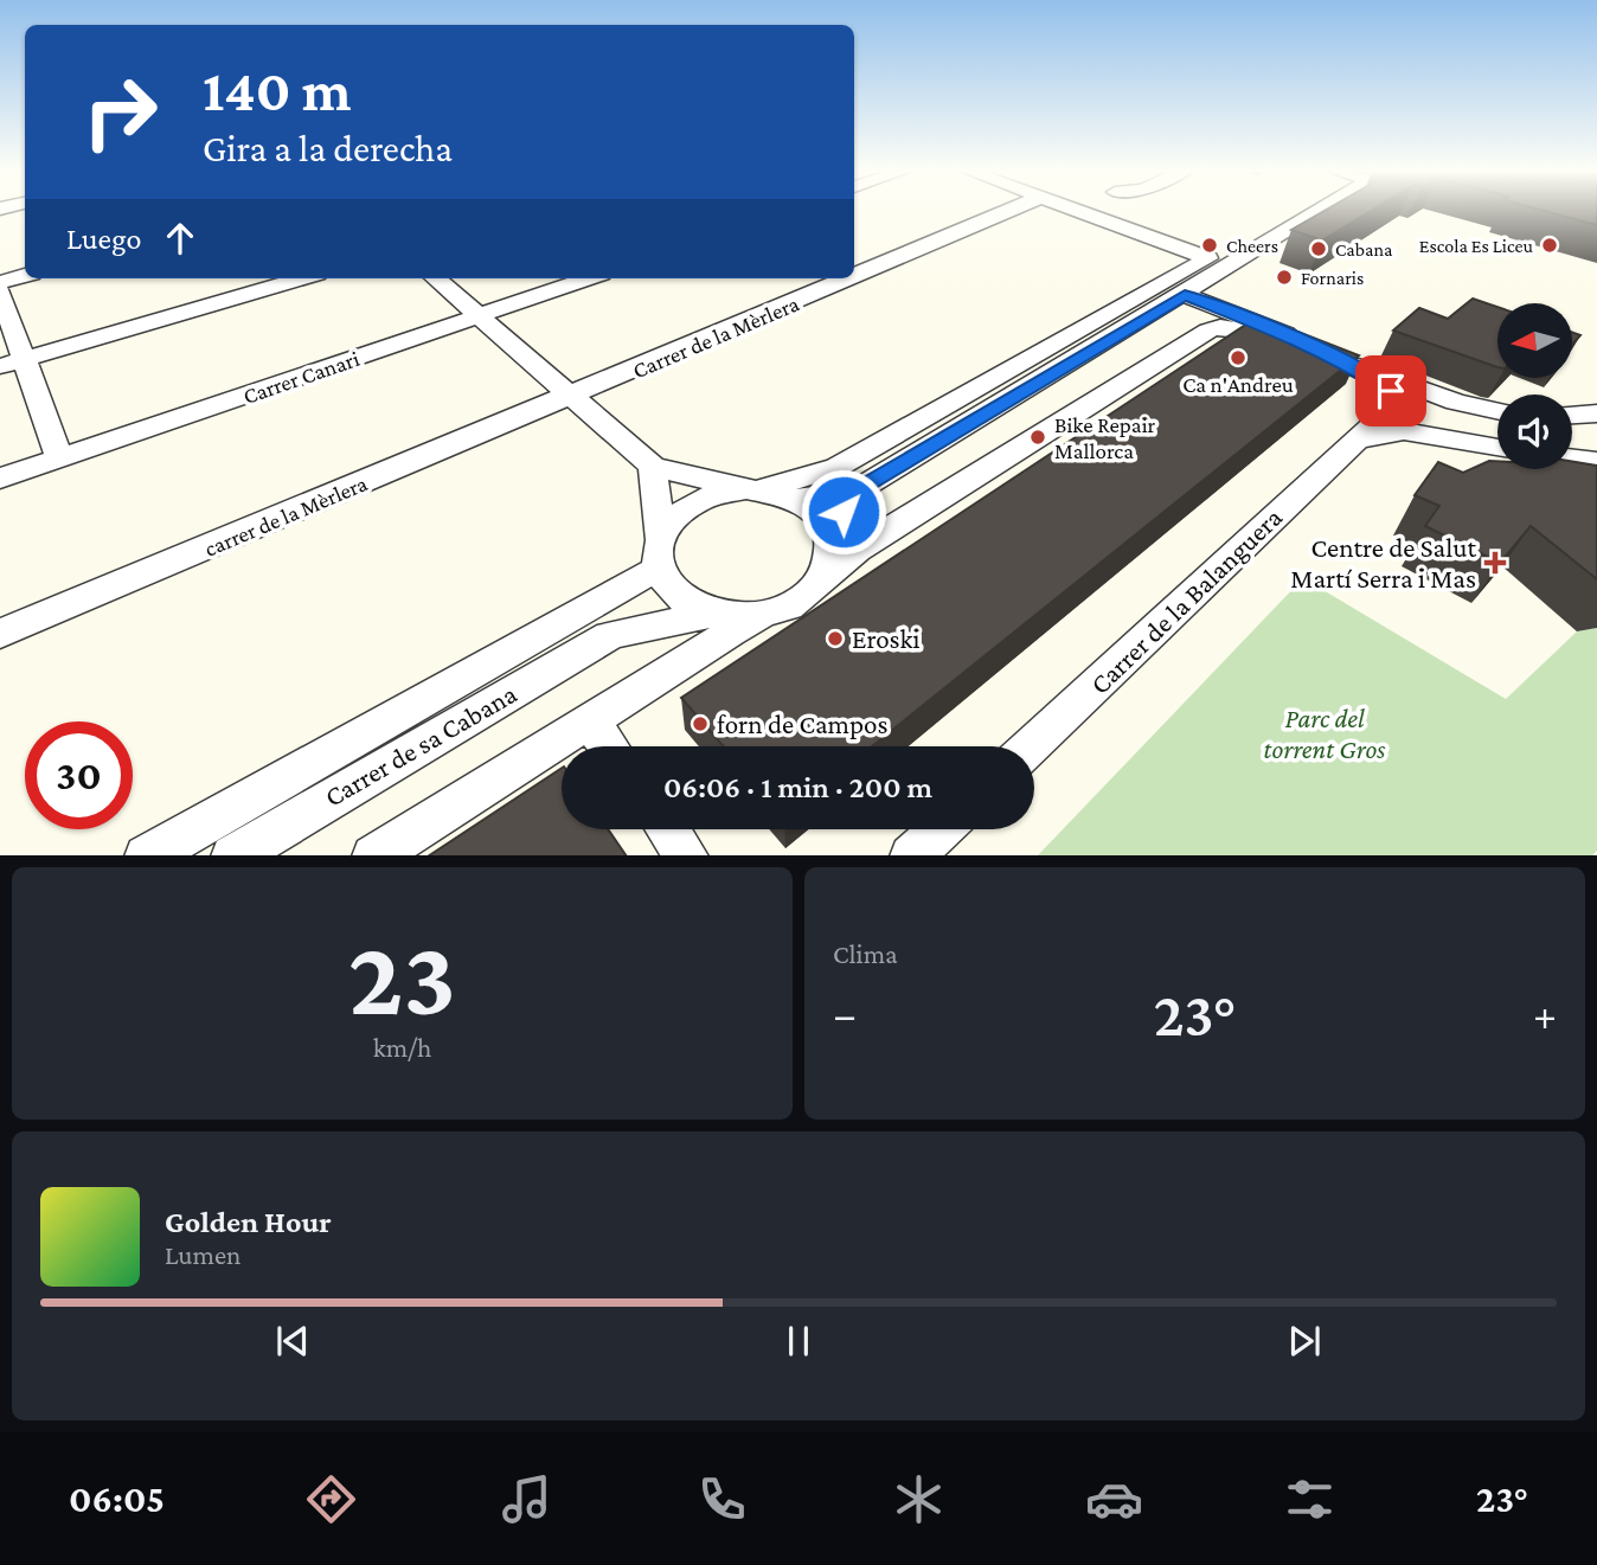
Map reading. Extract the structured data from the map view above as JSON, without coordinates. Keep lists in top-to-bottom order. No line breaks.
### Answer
{"streets":{"street":["Carrer de la Mèrlera","Carrer Canari","carrer de la Mèrlera","Carrer de la Balanguera","Carrer de sa Cabana"]},"crossings":[["Carrer de la Mèrlera","carrer de la Mèrlera"]],"parks":["Parc del torrent Gros"],"places":{"other":["Cheers","Escola Es Liceu","Cabana","Fornaris","Ca n'Andreu","Bike Repair Mallorca","Eroski","forn de Campos"],"health":["Centre de Salut Martí Serra i Mas"]},"north":"left","page":{"turn":["140 m","Gira a la derecha"],"then":"Luego","limit":"30","trip":"06:06 · 1 min · 200 m","tile":[["23","km/h"],"Clima"],"heat":["−","23°","+"],"song":["Golden Hour","Lumen"],"tabs":["06:05","23°"]}}
